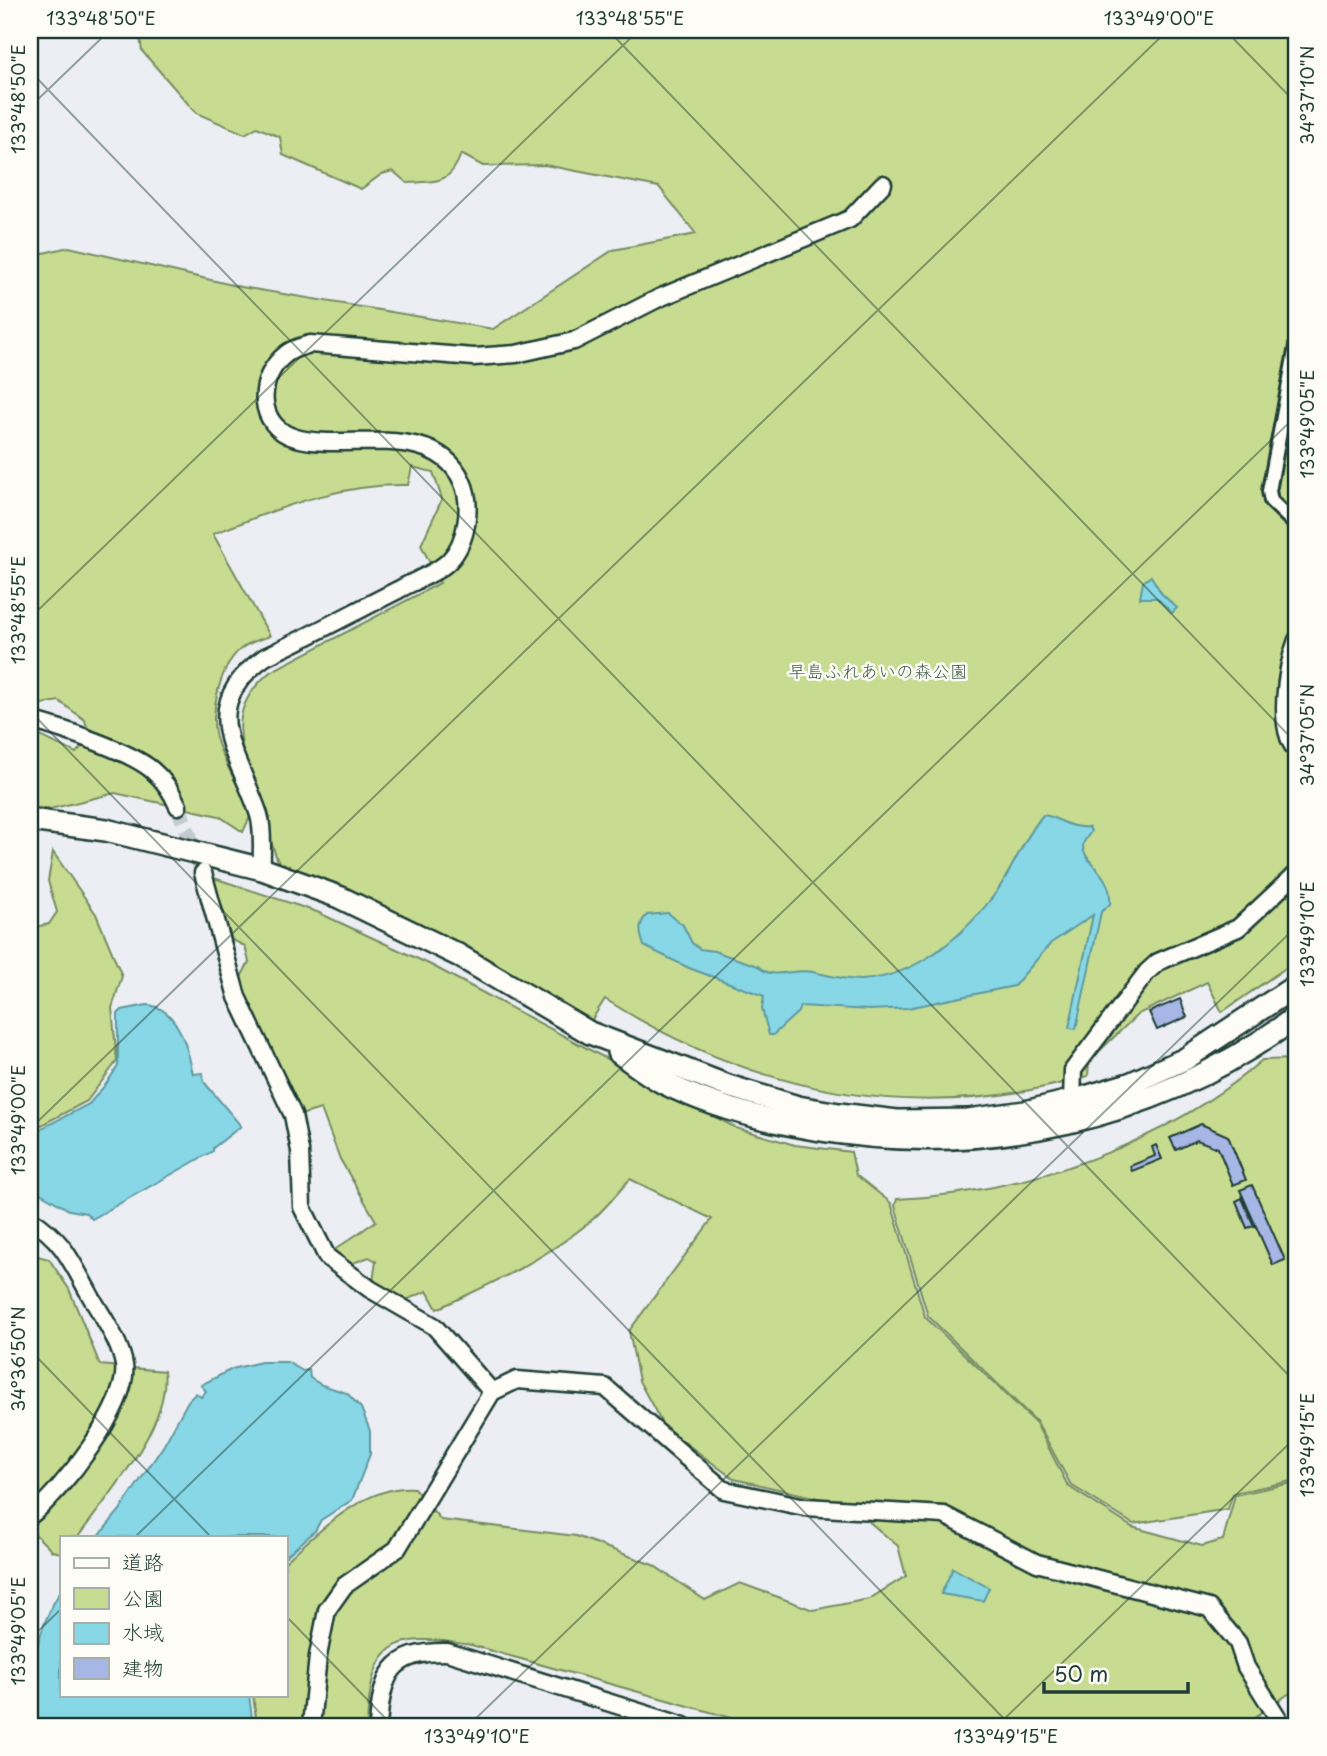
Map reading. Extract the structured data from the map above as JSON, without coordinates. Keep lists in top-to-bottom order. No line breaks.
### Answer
{"parks":["早島ふれあいの森公園"],"legend":["道路","公園","水域","建物"],"scale_bar":"50 m","coordinates":["133°48'50\"E","133°48'55\"E","133°49'00\"E","34°37'10\"N","133°49'05\"E","34°37'05\"N","133°49'10\"E","34°36'50\"N","133°49'15\"E"]}
